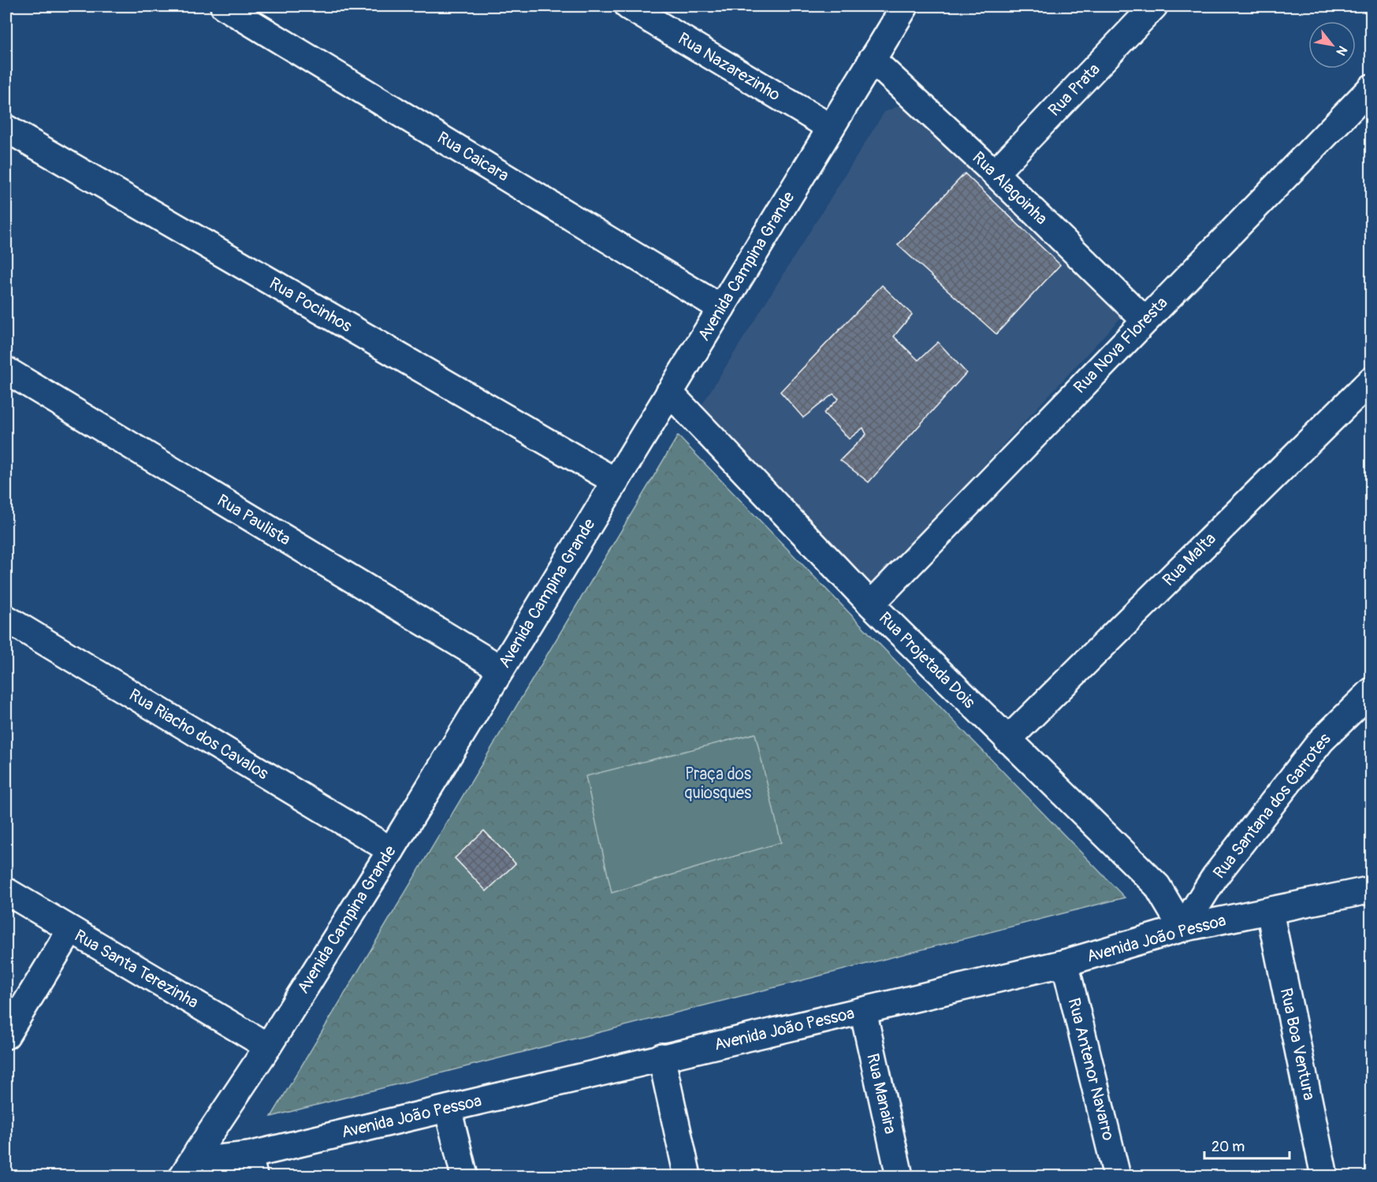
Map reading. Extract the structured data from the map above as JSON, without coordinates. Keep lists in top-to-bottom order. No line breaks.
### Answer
{"streets":{"street":["Rua Nazarezinho","Rua Prata","Rua Caicara","Rua Alagoinha","Avenida Campina Grande","Rua Pocinhos","Rua Nova Floresta","Rua Paulista","Rua Malta","Rua Projetada Dois","Rua Riacho dos Cavalos","Rua Santana dos Garrotes","Avenida João Pessoa","Rua Santa Terezinha","Rua Boa Ventura","Rua Antenor Navarro","Rua Manaira"]},"crossings":[["Rua Nazarezinho","Avenida Campina Grande"],["Rua Prata","Rua Alagoinha"],["Rua Caicara","Avenida Campina Grande"],["Rua Alagoinha","Avenida Campina Grande"],["Rua Alagoinha","Rua Nova Floresta"],["Avenida Campina Grande","Rua Pocinhos"],["Avenida Campina Grande","Rua Paulista"],["Avenida Campina Grande","Rua Projetada Dois"],["Avenida Campina Grande","Rua Riacho dos Cavalos"],["Avenida Campina Grande","Avenida João Pessoa"],["Avenida Campina Grande","Rua Santa Terezinha"],["Rua Nova Floresta","Rua Projetada Dois"],["Rua Malta","Rua Projetada Dois"],["Rua Projetada Dois","Rua Santana dos Garrotes"],["Rua Projetada Dois","Avenida João Pessoa"],["Rua Santana dos Garrotes","Avenida João Pessoa"],["Avenida João Pessoa","Rua Boa Ventura"],["Avenida João Pessoa","Rua Antenor Navarro"],["Avenida João Pessoa","Rua Manaira"]],"parks":["Praça dos quiosques"],"scale_bar":"20 m","north":"bottom right"}
